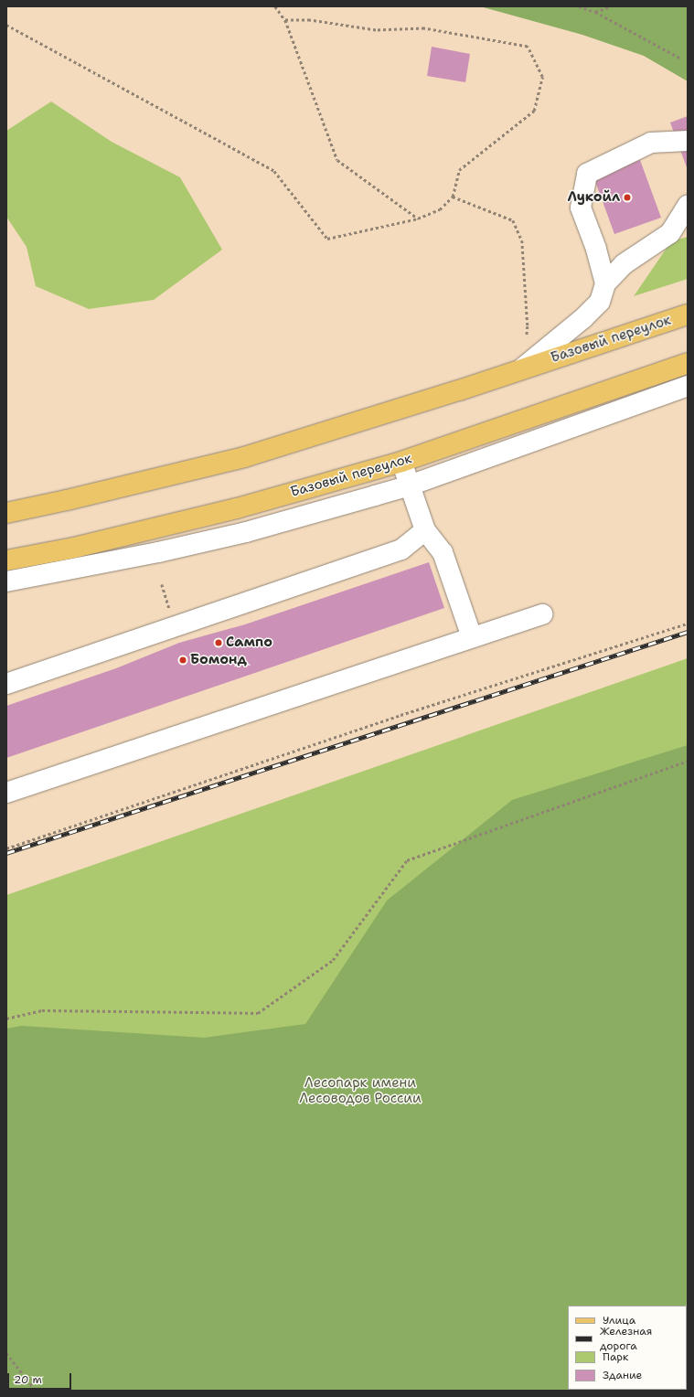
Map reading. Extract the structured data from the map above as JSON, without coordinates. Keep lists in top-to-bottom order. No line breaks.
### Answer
{"streets":{"main road":["Базовый переулок"]},"parks":["Лесопарк имени Лесоводов России"],"places":["Лукойл","Сампо","Бомонд"],"legend":["Улица","Железная дорога","Парк","Здание"],"scale_bar":"20 m"}
